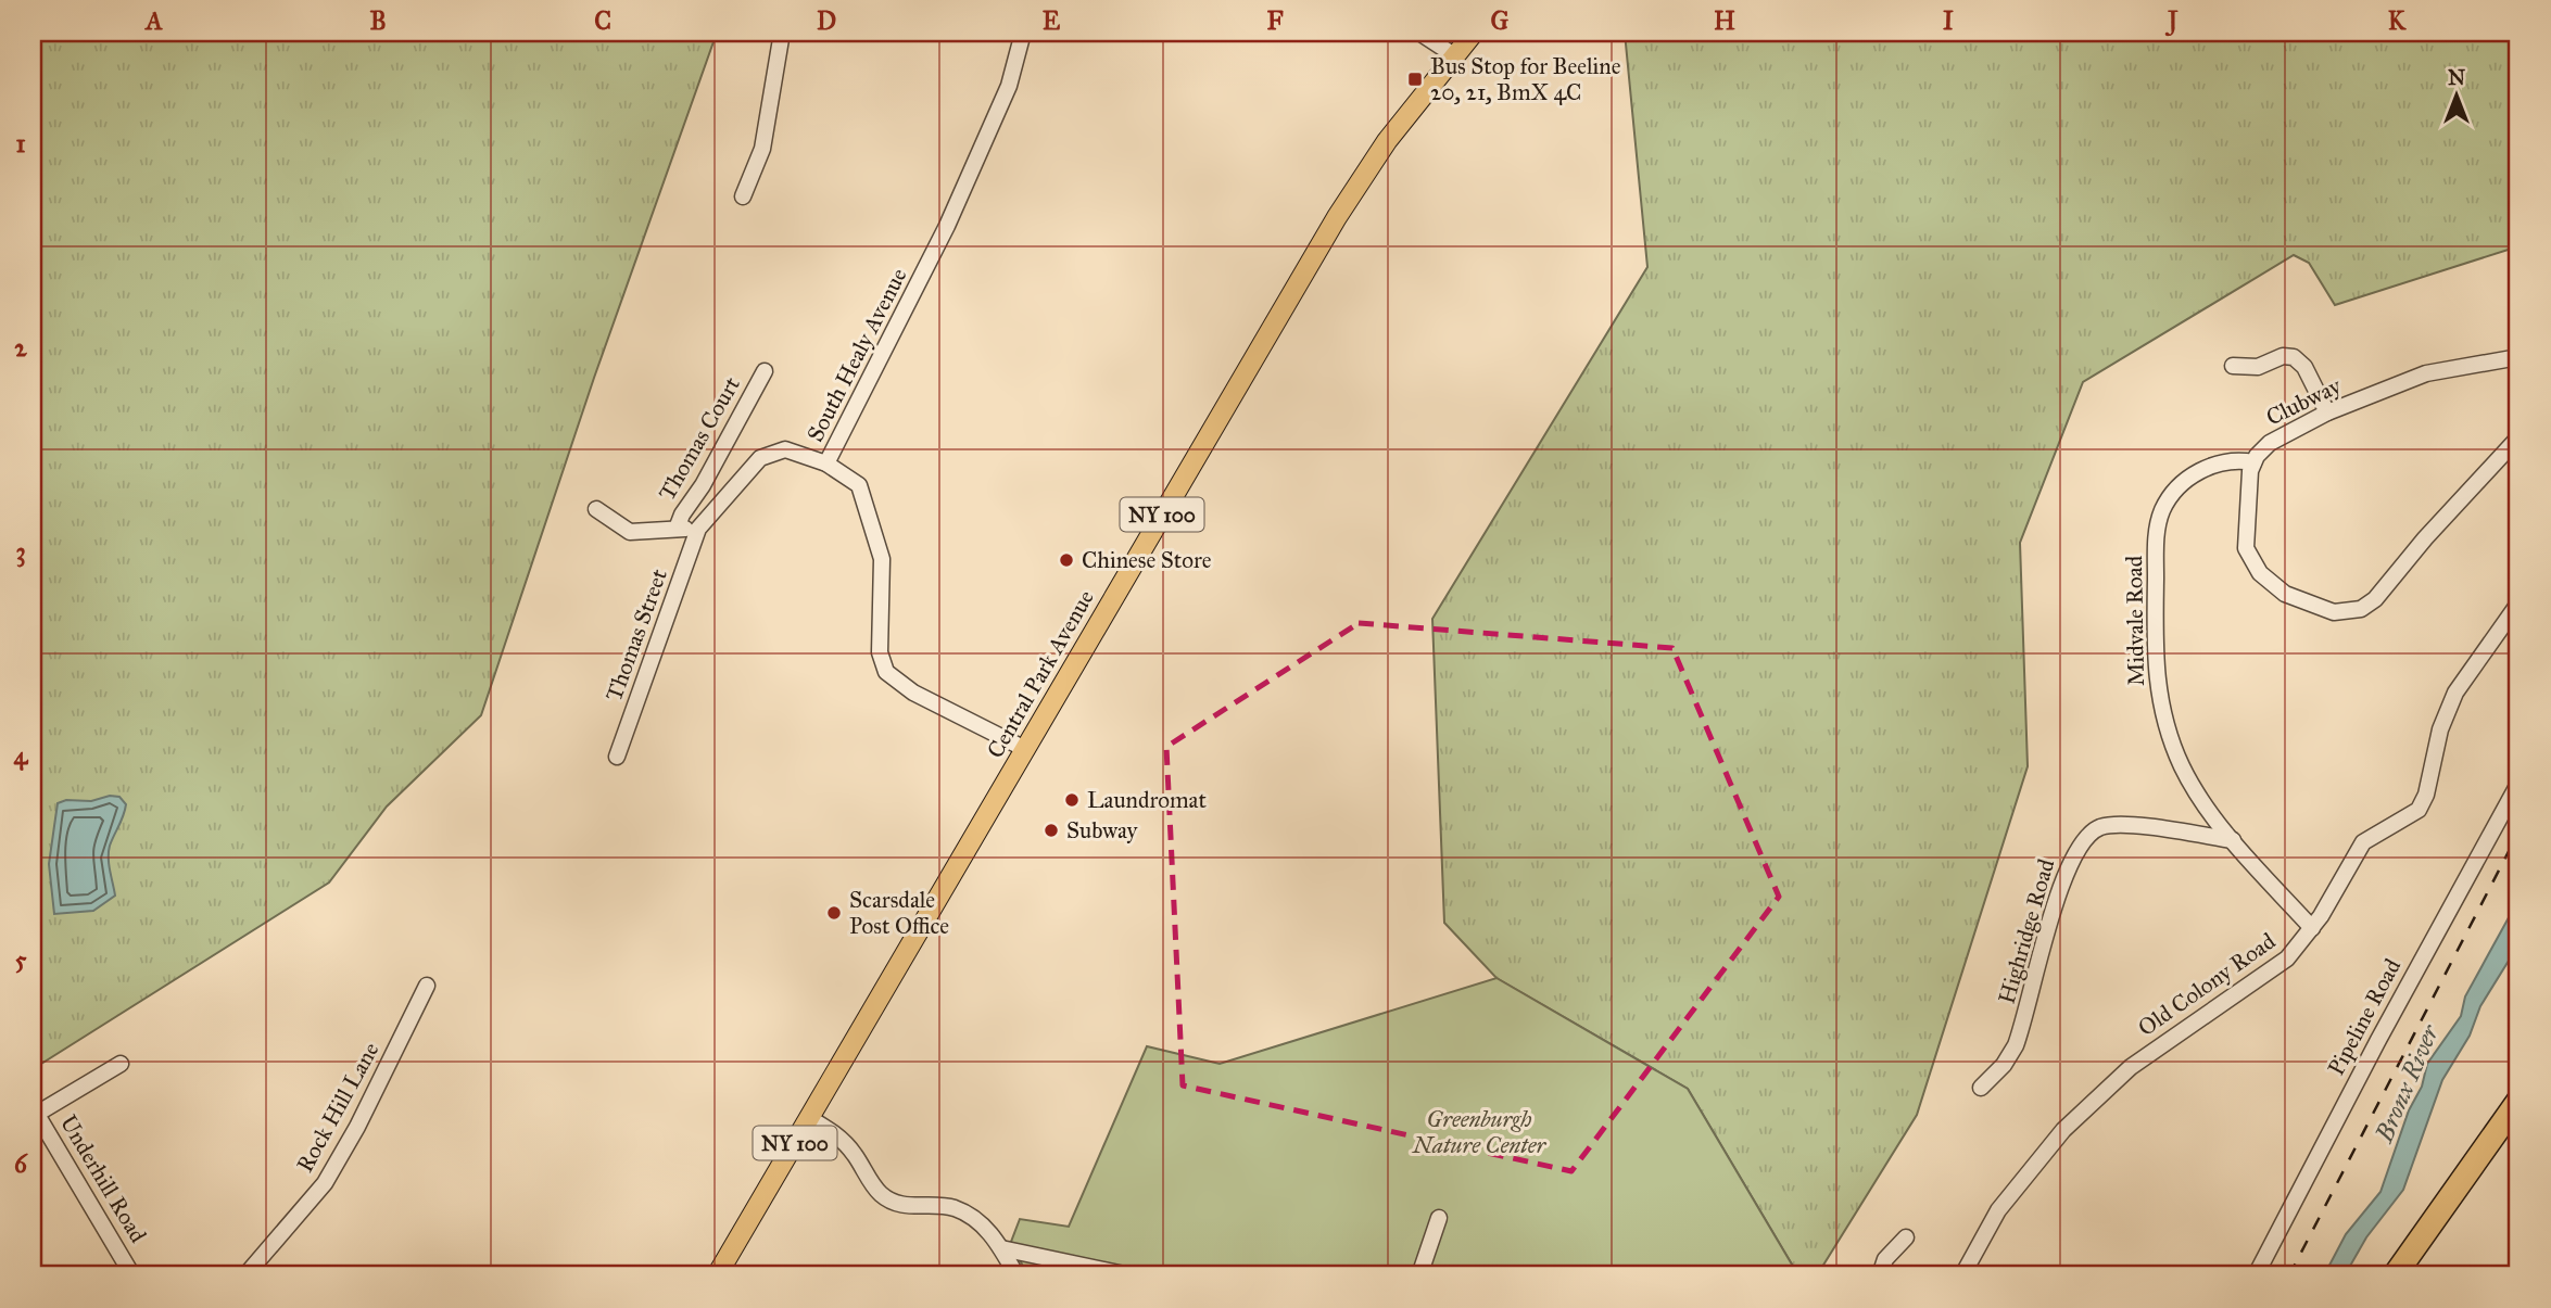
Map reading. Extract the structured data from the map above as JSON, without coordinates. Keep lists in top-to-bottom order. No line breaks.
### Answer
{"streets":{"main road":["NY 100","Central Park Avenue"],"street":["South Healy Avenue","Clubway","Thomas Court","Midvale Road","Thomas Street","Highridge Road","Old Colony Road","Pipeline Road","Rock Hill Lane","Underhill Road"]},"crossings":[["South Healy Avenue","Thomas Street"],["South Healy Avenue","Central Park Avenue"],["Clubway","Midvale Road"],["Thomas Court","Thomas Street"],["Midvale Road","Highridge Road"],["Midvale Road","Old Colony Road"]],"water":["Bronx River"],"parks":["Greenburgh Nature Center"],"places":{"transit":["Bus Stop for Beeline 20, 21, BmX 4C"],"other":["Chinese Store","Laundromat","Subway","Scarsdale Post Office"]},"north":"top","grid":{"columns":["A","B","C","D","E","F","G","H","I","J","K"],"rows":["1","2","3","4","5","6"]}}
